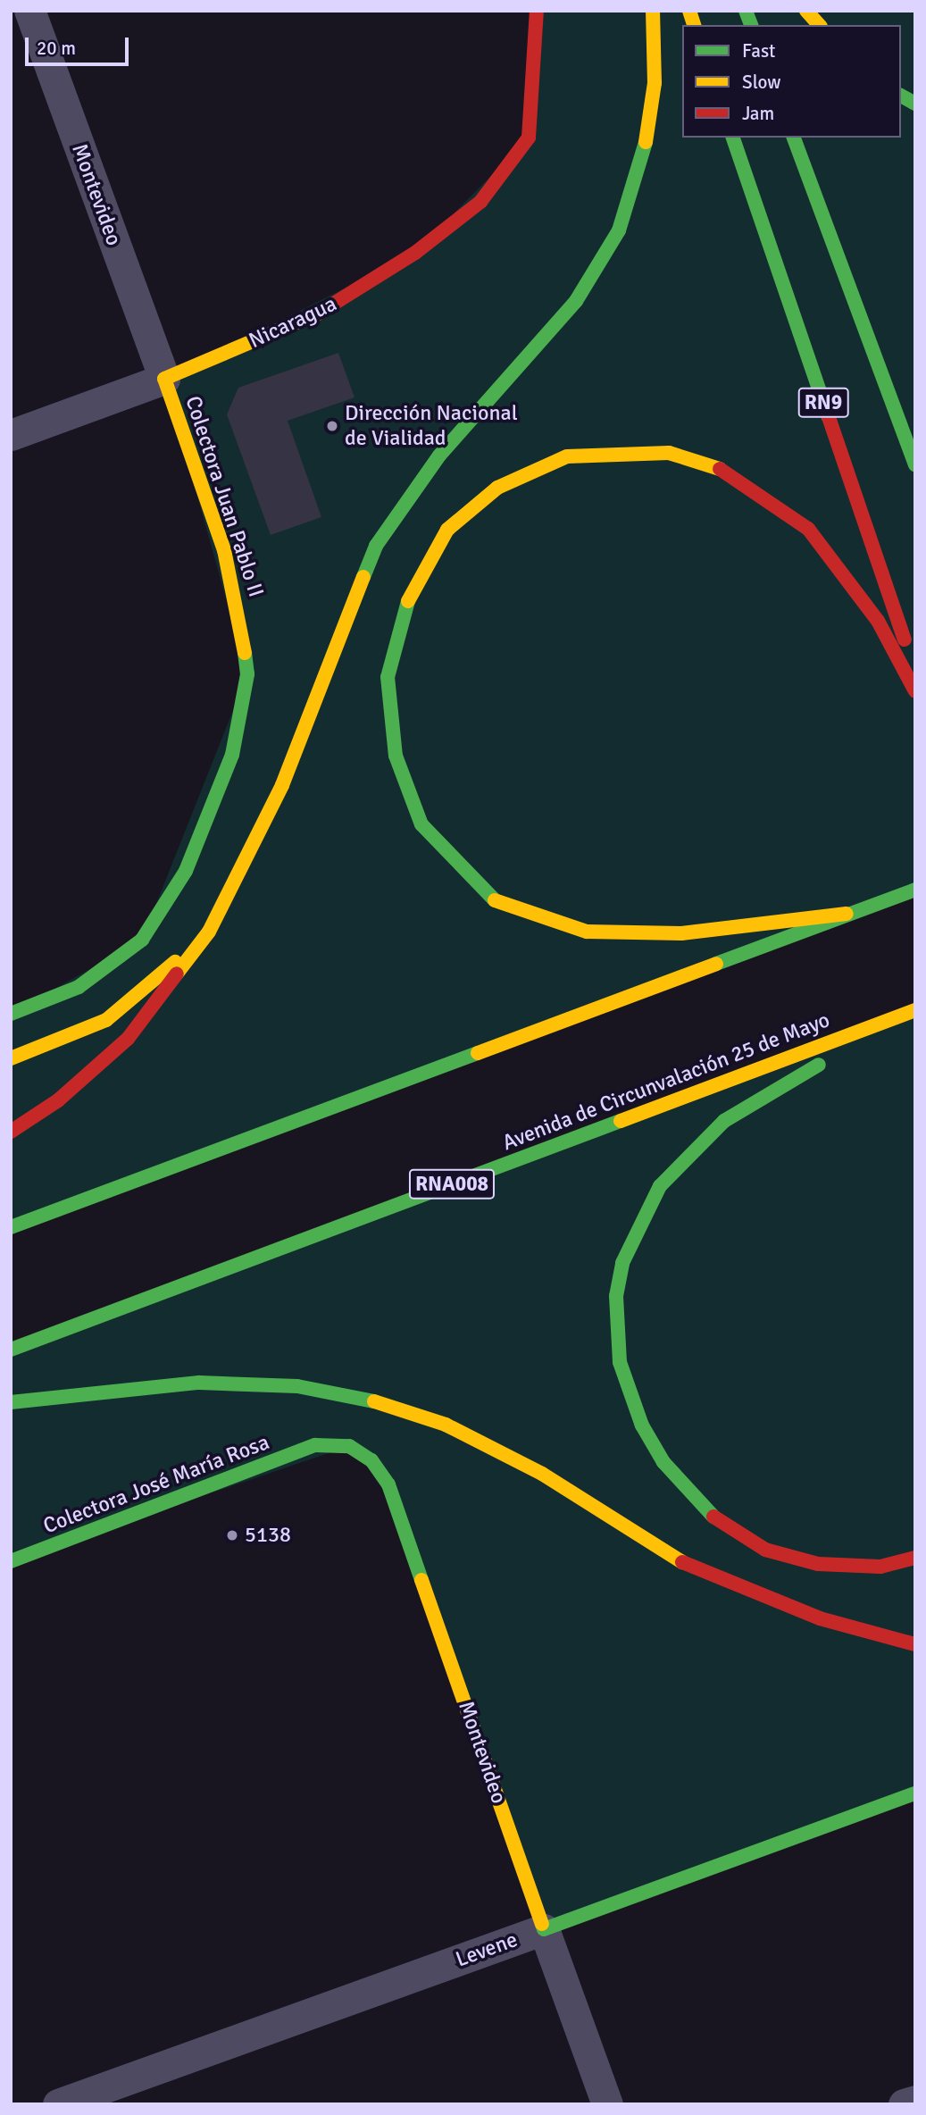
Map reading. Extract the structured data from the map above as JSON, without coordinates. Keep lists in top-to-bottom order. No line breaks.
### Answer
{"streets":{"main road":["Montevideo","Nicaragua","RN9","Colectora Juan Pablo II","Avenida de Circunvalación 25 de Mayo","RNA008","Colectora José María Rosa","Levene"]},"crossings":[["Montevideo","Nicaragua"],["Montevideo","Colectora Juan Pablo II"],["Montevideo","Colectora José María Rosa"],["Montevideo","Levene"],["Nicaragua","Colectora Juan Pablo II"]],"places":["Dirección Nacional de Vialidad","5138"],"legend":["Fast","Slow","Jam"],"scale_bar":"20 m"}
